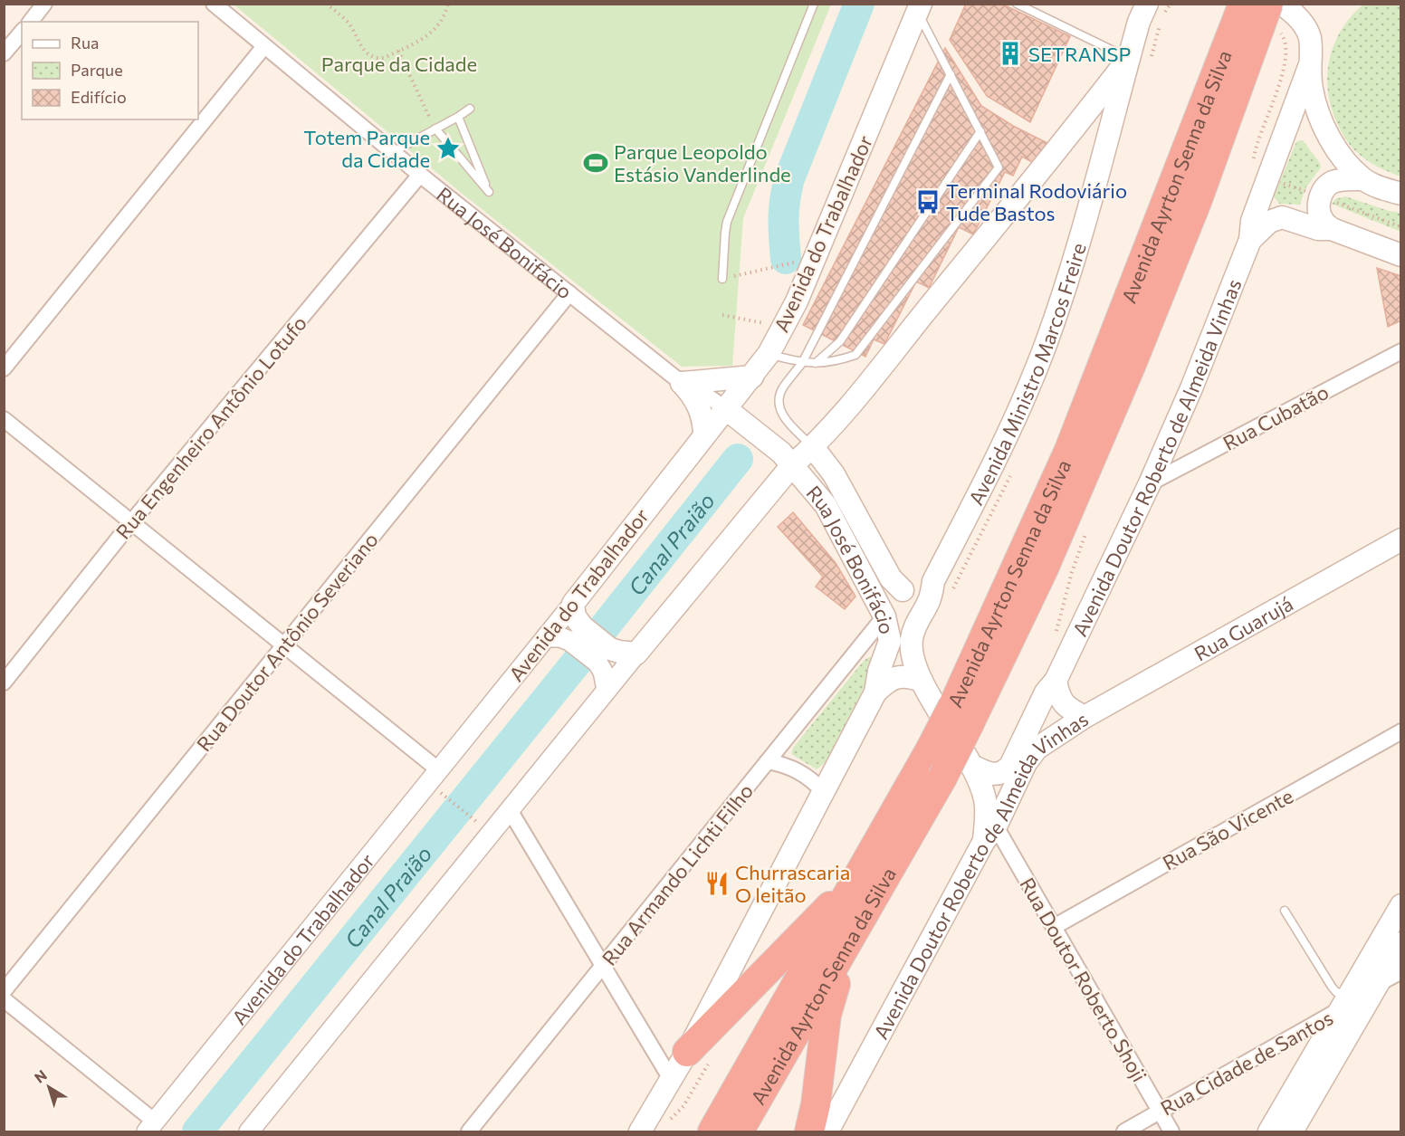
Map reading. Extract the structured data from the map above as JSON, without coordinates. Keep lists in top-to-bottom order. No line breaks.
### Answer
{"streets":{"highway":["Avenida Ayrton Senna da Silva"],"main road":["Avenida do Trabalhador","Rua José Bonifácio","Avenida Ministro Marcos Freire","Avenida Doutor Roberto de Almeida Vinhas","Rua Guarujá"],"street":["Rua Cubatão","Rua Engenheiro Antônio Lotufo","Rua Doutor Antônio Severiano","Rua São Vicente","Rua Armando Lichti Filho","Rua Doutor Roberto Shoji","Rua Cidade de Santos"]},"crossings":[["Avenida do Trabalhador","Rua José Bonifácio"],["Rua José Bonifácio","Rua Engenheiro Antônio Lotufo"],["Rua José Bonifácio","Rua Doutor Antônio Severiano"],["Rua José Bonifácio","Rua Armando Lichti Filho"],["Avenida Ministro Marcos Freire","Avenida Doutor Roberto de Almeida Vinhas"],["Avenida Ministro Marcos Freire","Rua Doutor Roberto Shoji"],["Rua Cubatão","Avenida Doutor Roberto de Almeida Vinhas"],["Avenida Doutor Roberto de Almeida Vinhas","Rua Guarujá"],["Avenida Doutor Roberto de Almeida Vinhas","Rua Doutor Roberto Shoji"],["Rua São Vicente","Rua Doutor Roberto Shoji"],["Rua Doutor Roberto Shoji","Rua Cidade de Santos"]],"water":["Canal Praião"],"parks":["Parque da Cidade"],"places":{"building":["SETRANSP"],"place":["Totem Parque da Cidade"],"sports":["Parque Leopoldo Estásio Vanderlinde"],"bus stop":["Terminal Rodoviário Tude Bastos"],"restaurant":["Churrascaria O leitão"]},"legend":["Rua","Parque","Edifício"],"north":"top left"}
